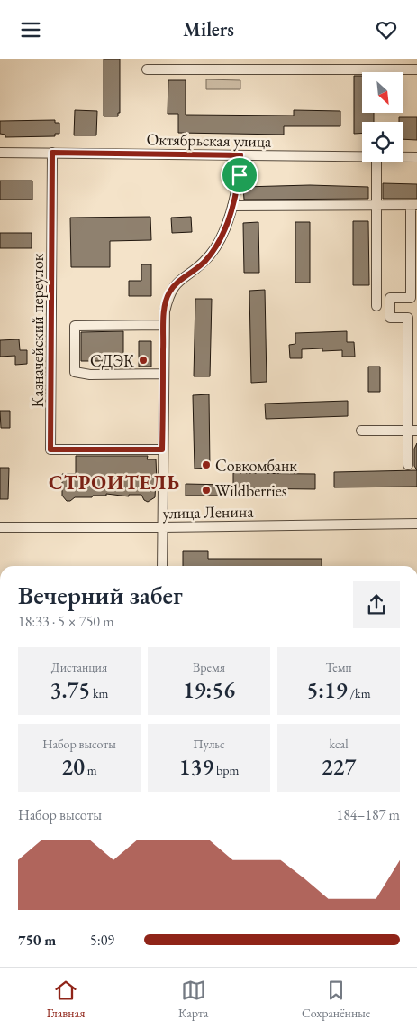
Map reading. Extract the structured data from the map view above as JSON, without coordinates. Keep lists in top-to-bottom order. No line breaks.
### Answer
{"streets":{"street":["Октябрьская улица","Казначейский переулок","улица Ленина"]},"crossings":[["Октябрьская улица","Казначейский переулок"]],"districts":["СТРОИТЕЛЬ"],"places":["СДЭК","Совкомбанк","Wildberries"],"north":"bottom right","page":{"header":"Milers","heading":["Вечерний забег","18:33 · 5 × 750 m"],"stats":[["Дистанция","3.75 km"],["Время","19:56"],["Темп","5:19 /km"],["Набор высоты","20 m"],["Пульс","139 bpm"],["kcal","227"]],"chart":["Набор высоты","184–187 m"],"list":[{"name":"750 m","note":"5:09"}],"tabs":["Главная","Карта","Сохранённые"]}}
